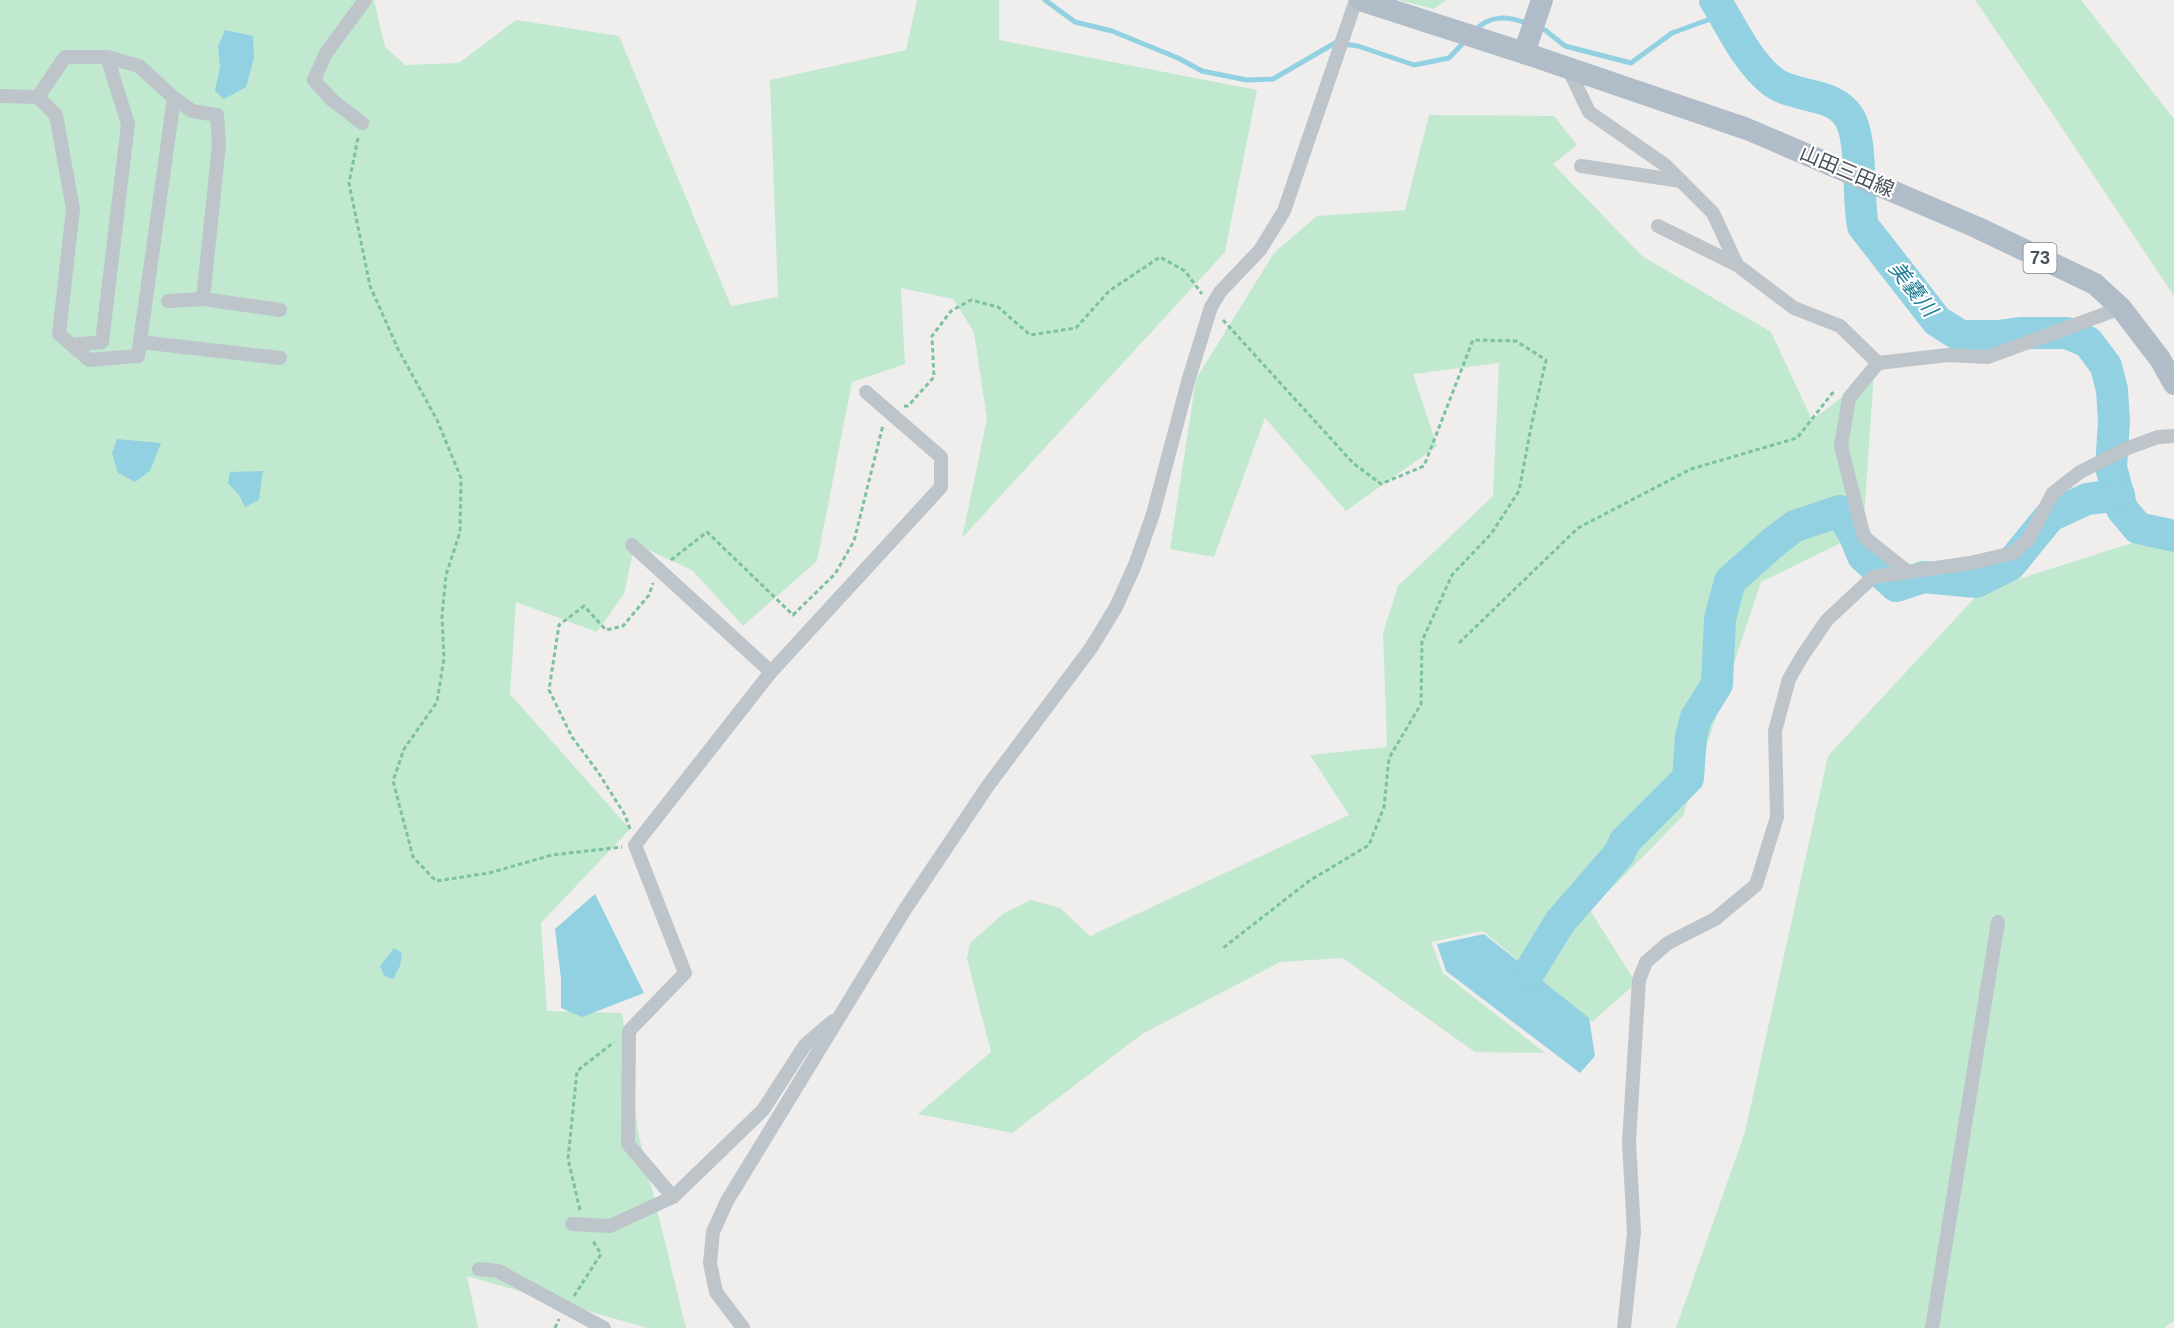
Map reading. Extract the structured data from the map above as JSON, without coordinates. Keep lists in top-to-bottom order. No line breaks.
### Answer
{"streets":{"main road":["山田三田線","73"]},"water":["美嚢川"]}
